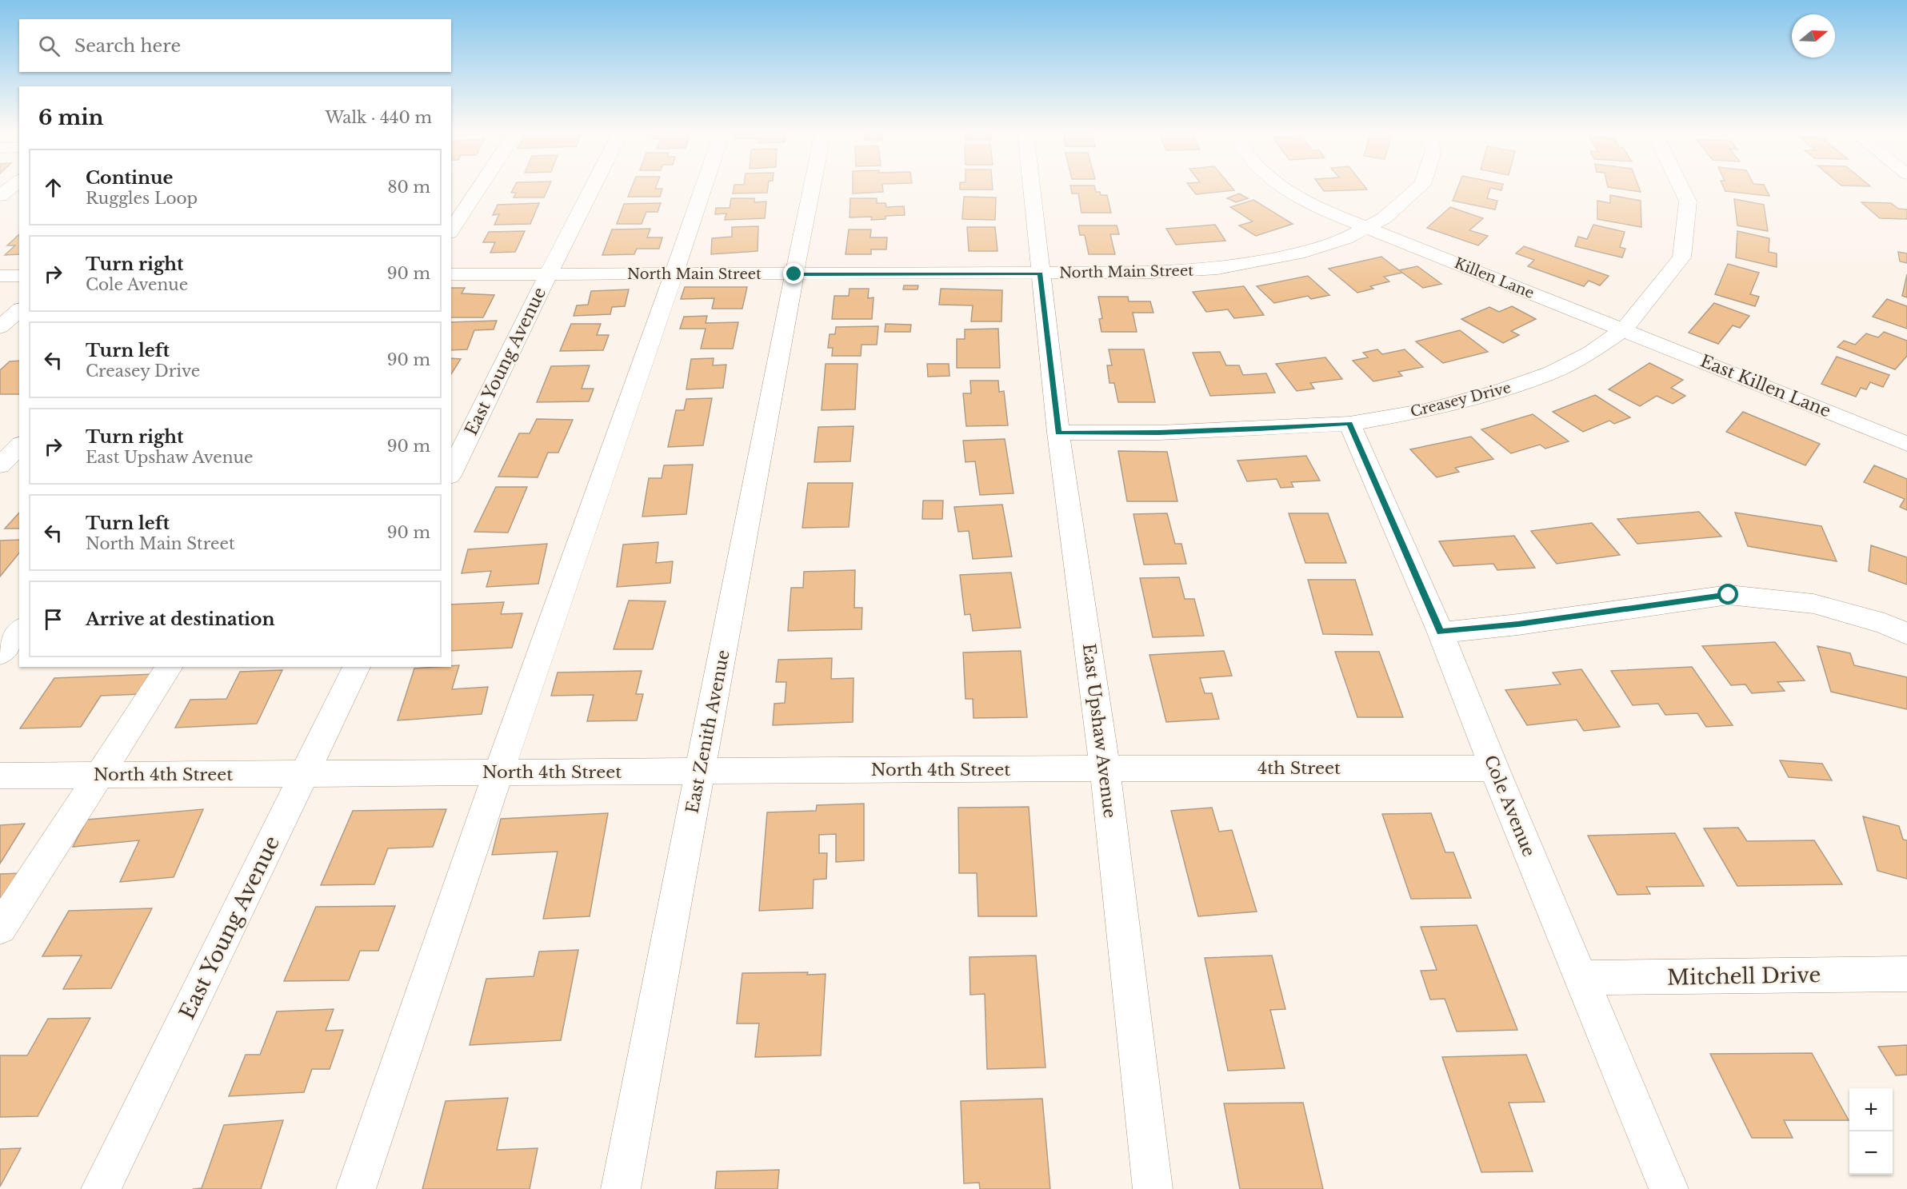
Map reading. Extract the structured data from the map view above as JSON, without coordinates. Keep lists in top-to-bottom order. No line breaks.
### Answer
{"streets":{"street":["North Main Street","Killen Lane","East Young Avenue","East Killen Lane","Creasey Drive","East Upshaw Avenue","East Zenith Avenue","4th Street","North 4th Street","Cole Avenue","Mitchell Drive"]},"crossings":[["North Main Street","Killen Lane"],["North Main Street","East Young Avenue"],["North Main Street","East Upshaw Avenue"],["North Main Street","East Zenith Avenue"],["Killen Lane","East Killen Lane"],["Killen Lane","Creasey Drive"],["East Young Avenue","North 4th Street"],["East Killen Lane","Creasey Drive"],["Creasey Drive","East Upshaw Avenue"],["Creasey Drive","Cole Avenue"],["East Upshaw Avenue","4th Street"],["East Upshaw Avenue","North 4th Street"],["East Zenith Avenue","North 4th Street"],["4th Street","North 4th Street"],["4th Street","Cole Avenue"],["Cole Avenue","Mitchell Drive"]],"north":"right","page":{"search":"Search here","heading":["6 min","Walk · 440 m"],"list":[["Continue","Ruggles Loop","80 m"],["Turn right","Cole Avenue","90 m"],["Turn left","Creasey Drive","90 m"],["Turn right","East Upshaw Avenue","90 m"],["Turn left","North Main Street","90 m"],"Arrive at destination"],"map_buttons":["+","−"]}}
